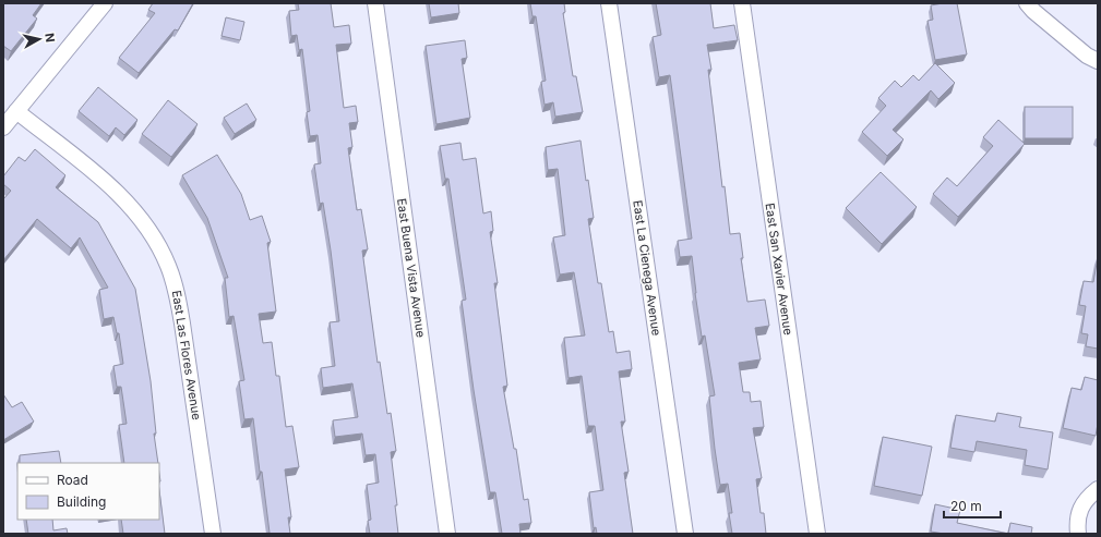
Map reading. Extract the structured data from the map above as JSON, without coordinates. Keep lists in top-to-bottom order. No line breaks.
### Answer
{"streets":{"street":["East Buena Vista Avenue","East La Cienega Avenue","East San Xavier Avenue","East Las Flores Avenue"]},"legend":["Road","Building"],"scale_bar":"20 m","north":"right"}
